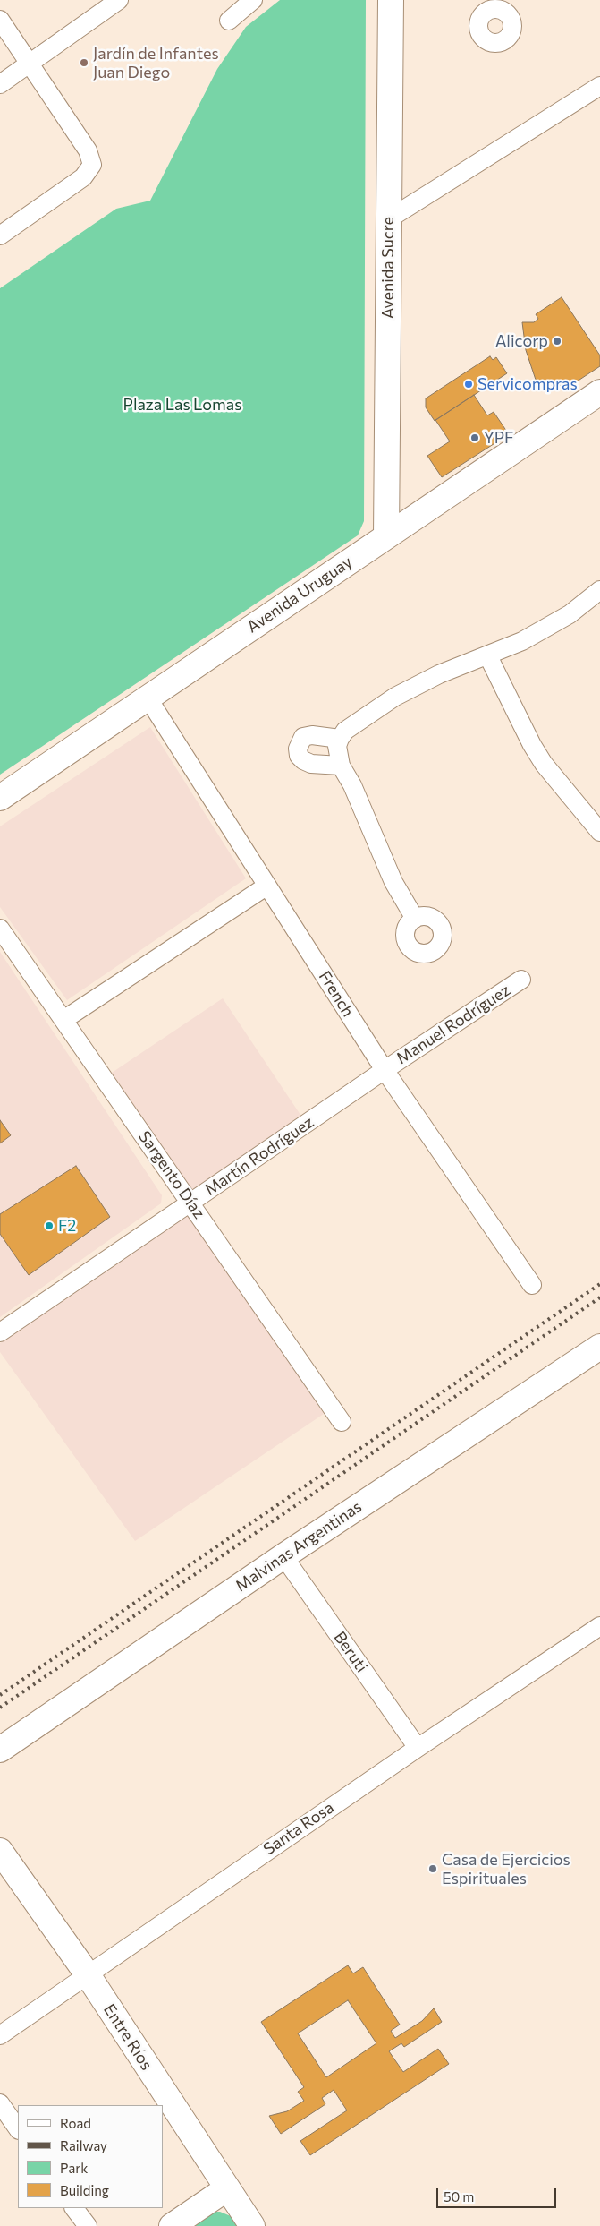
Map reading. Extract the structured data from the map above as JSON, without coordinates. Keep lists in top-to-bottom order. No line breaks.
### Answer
{"streets":{"main road":["Avenida Sucre","Avenida Uruguay","Malvinas Argentinas","Entre Ríos"],"street":["French","Manuel Rodríguez","Martín Rodríguez","Sargento Díaz","Beruti","Santa Rosa"]},"crossings":[["Avenida Sucre","Avenida Uruguay"],["Avenida Uruguay","French"],["French","Manuel Rodríguez"],["French","Martín Rodríguez"],["Manuel Rodríguez","Martín Rodríguez"],["Martín Rodríguez","Sargento Díaz"],["Malvinas Argentinas","Beruti"],["Beruti","Santa Rosa"],["Santa Rosa","Entre Ríos"]],"parks":["Plaza Las Lomas"],"places":["Jardín de Infantes Juan Diego","Alicorp","Servicompras","YPF","F2","Casa de Ejercicios Espirituales"],"legend":["Road","Railway","Park","Building"],"scale_bar":"50 m"}
